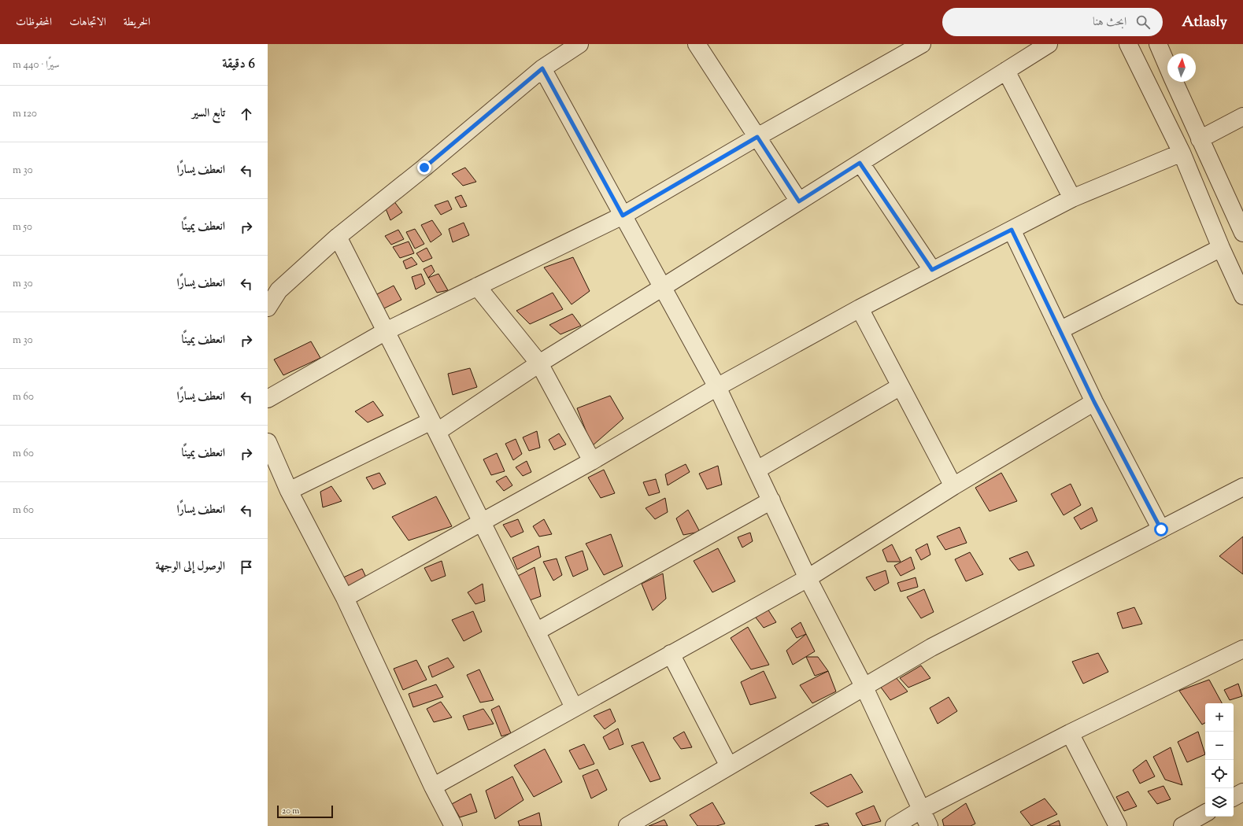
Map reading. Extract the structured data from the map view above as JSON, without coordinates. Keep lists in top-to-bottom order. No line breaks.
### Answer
{"scale_bar":"20 m","north":"top","page":{"header":"Atlasly","search":"ابحث هنا","nav":["الخريطة","الاتجاهات","المحفوظات"],"heading":["6 دقيقة","سيرًا · 440 m"],"list":[["تابع السير","120 m"],["انعطف يسارًا","30 m"],["انعطف يمينًا","50 m"],["انعطف يسارًا","30 m"],["انعطف يمينًا","30 m"],["انعطف يسارًا","60 m"],["انعطف يمينًا","60 m"],["انعطف يسارًا","60 m"],"الوصول إلى الوجهة"],"map_buttons":["+","−"],"scale":"20 m"}}
